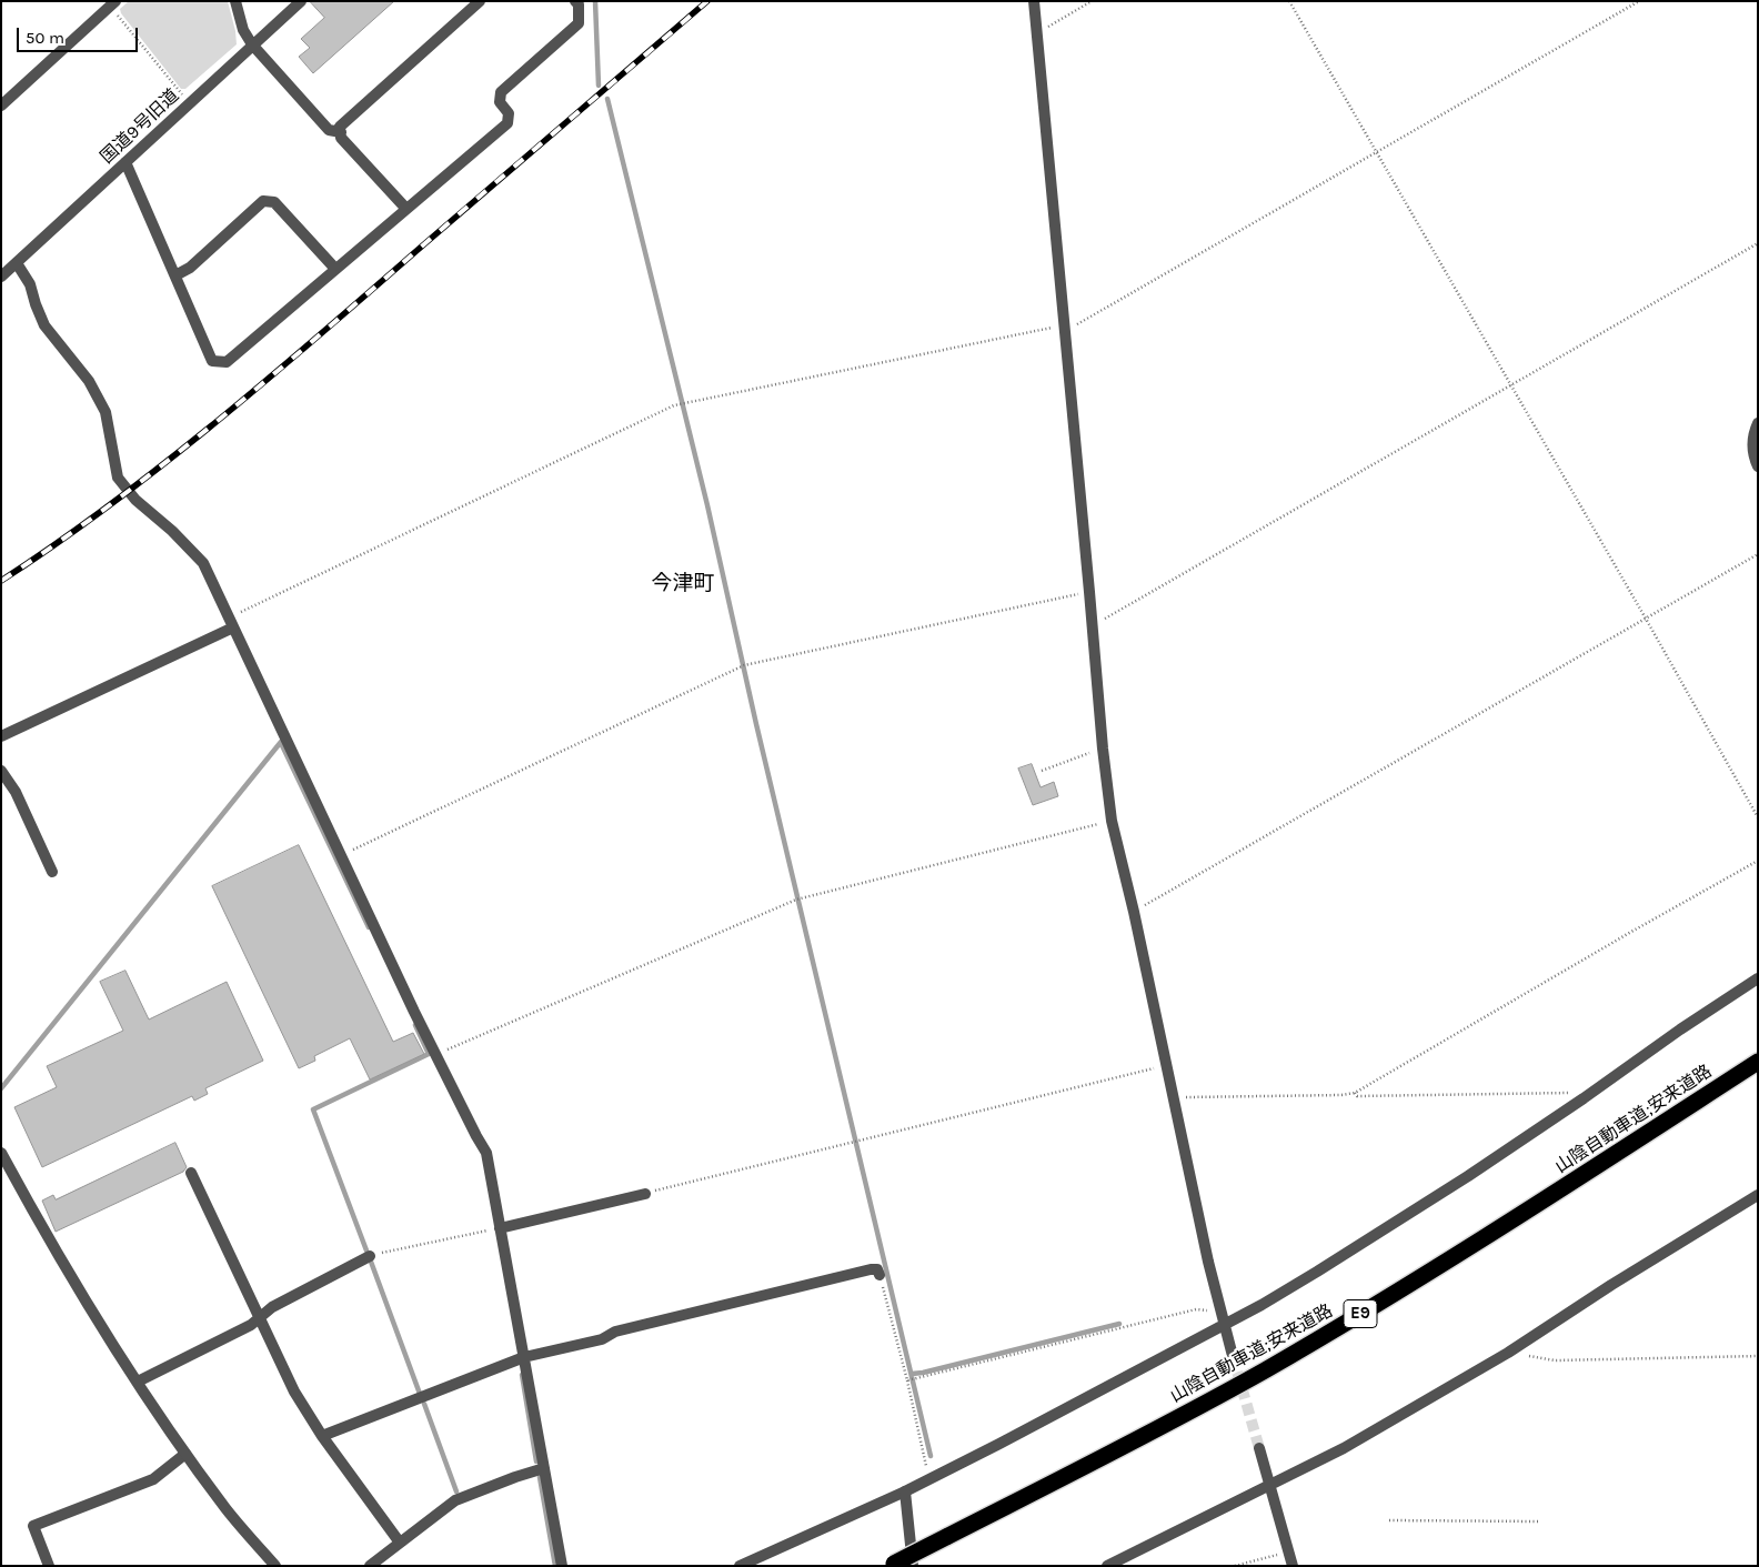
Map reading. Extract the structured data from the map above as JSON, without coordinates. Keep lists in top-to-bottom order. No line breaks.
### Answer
{"streets":{"highway":["山陰自動車道;安来道路","E9"],"street":["国道9号旧道"]},"districts":["今津町"],"scale_bar":"50 m"}
